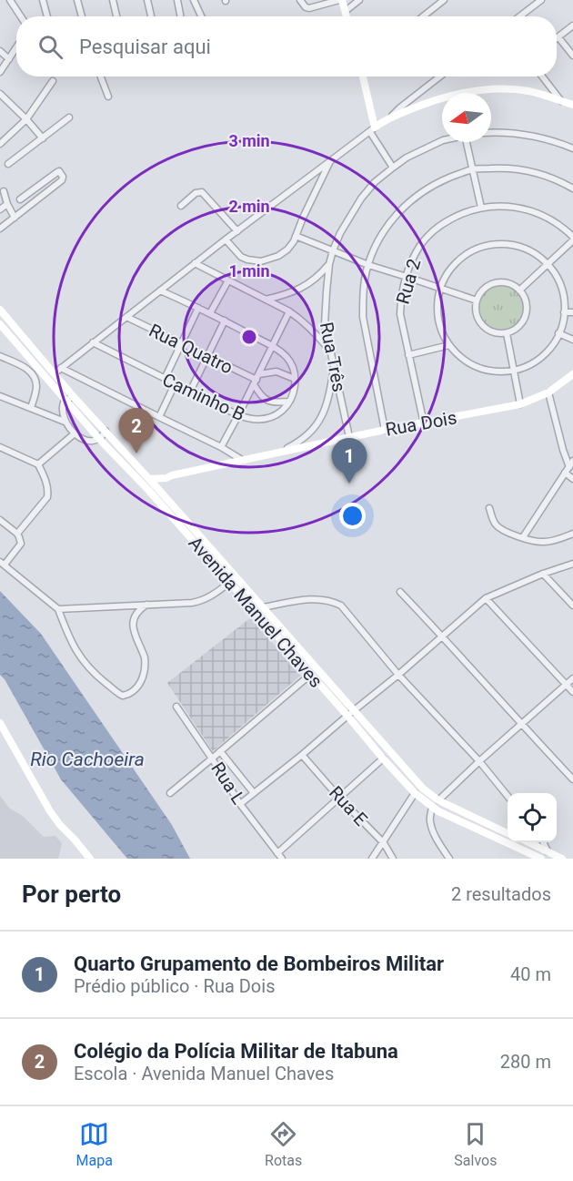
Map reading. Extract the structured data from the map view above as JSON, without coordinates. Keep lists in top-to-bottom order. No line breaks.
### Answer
{"streets":{"main road":["Rua Dois","Avenida Manuel Chaves"],"street":["Rua 2","Rua Quatro","Rua Três","Caminho B","Rua L","Rua E"]},"crossings":[["Rua 2","Rua Dois"],["Rua Quatro","Caminho B"],["Rua Três","Rua Dois"],["Rua Dois","Avenida Manuel Chaves"]],"water":["Rio Cachoeira"],"north":"left","page":{"search":"Pesquisar aqui","pins":["2","1"],"heading":["Por perto","2 resultados"],"list":[{"mark":"1","name":"Quarto Grupamento de Bombeiros Militar","note":"Prédio público · Rua Dois","value":"40 m"},{"mark":"2","name":"Colégio da Polícia Militar de Itabuna","note":"Escola · Avenida Manuel Chaves","value":"280 m"}],"nav":["Mapa","Rotas","Salvos"]},"rings":["3 min","2 min","1 min"]}
